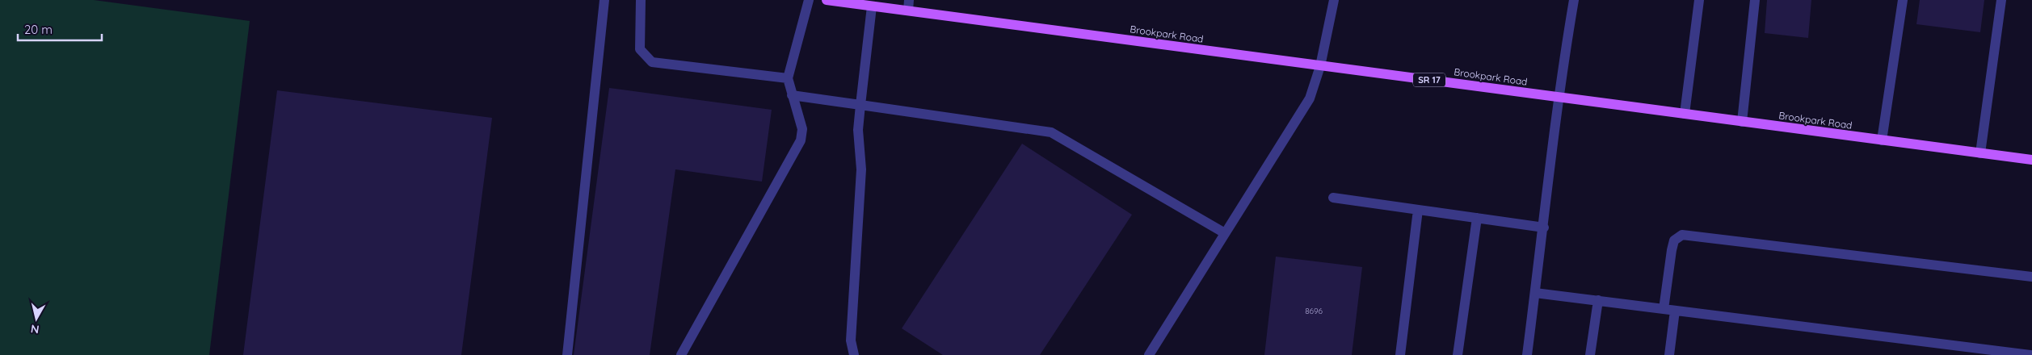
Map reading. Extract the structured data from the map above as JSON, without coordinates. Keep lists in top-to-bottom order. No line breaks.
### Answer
{"streets":{"main road":["Brookpark Road","SR 17"]},"house_numbers":["8696"],"scale_bar":"20 m","north":"bottom"}
